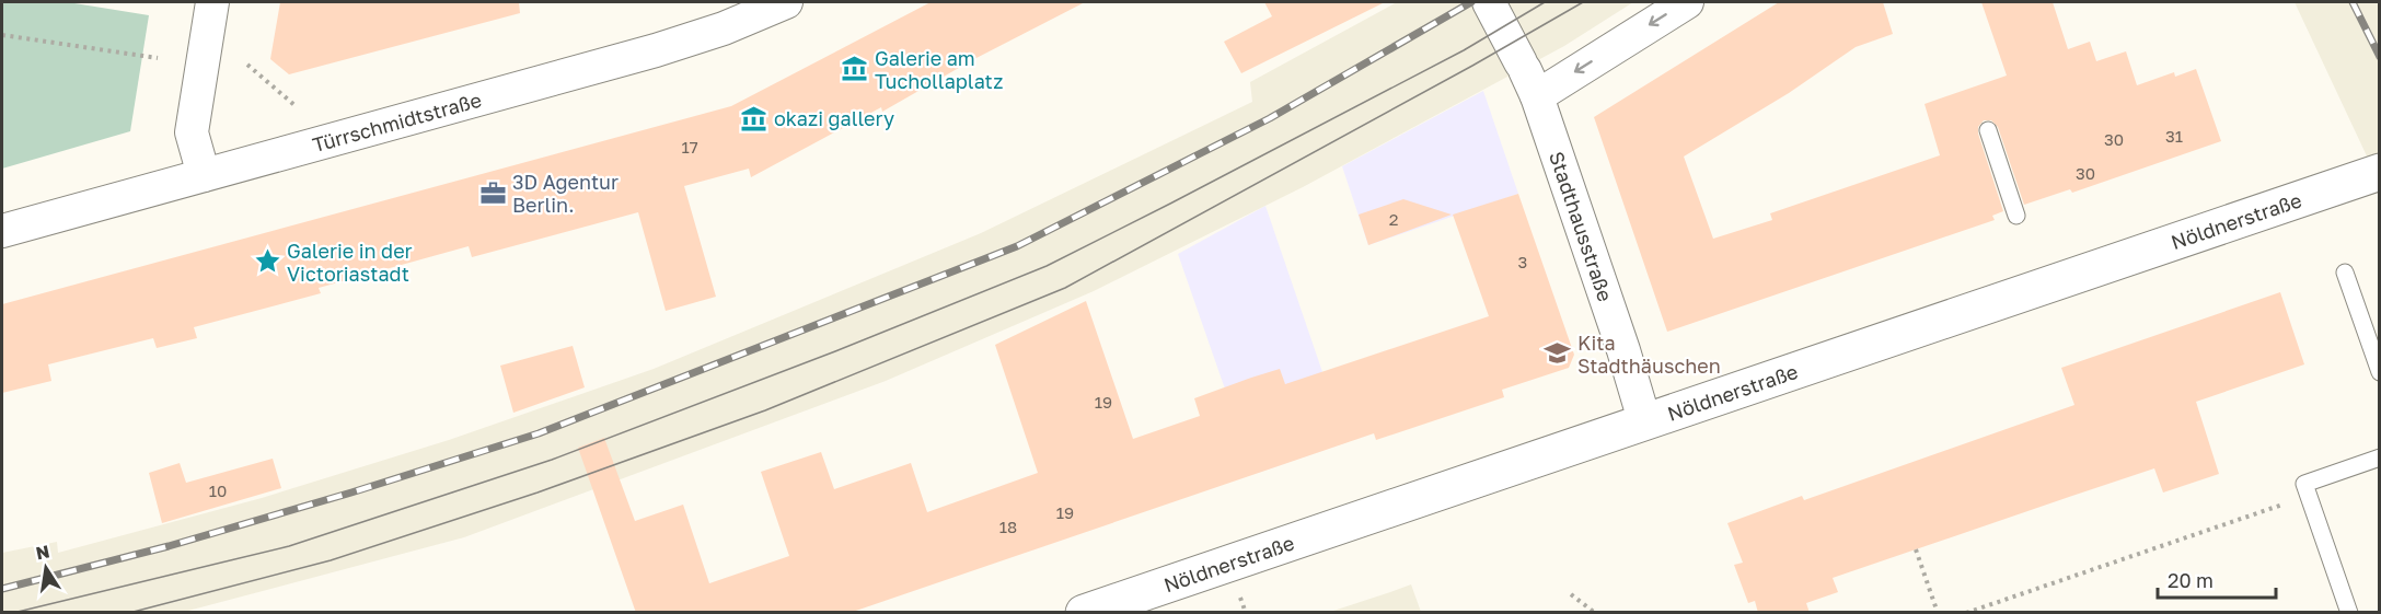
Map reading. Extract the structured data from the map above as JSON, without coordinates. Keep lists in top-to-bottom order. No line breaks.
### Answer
{"streets":{"street":["Türrschmidtstraße","Nöldnerstraße","Stadthausstraße"]},"crossings":[["Nöldnerstraße","Stadthausstraße"]],"places":{"museum":["Galerie am Tuchollaplatz","okazi gallery"],"office":["3D Agentur Berlin."],"place":["Galerie in der Victoriastadt"],"school or university":["Kita Stadthäuschen"]},"house_numbers":["31","30","17","30","2","3","19","10","19","18"],"scale_bar":"20 m","north":"top"}
